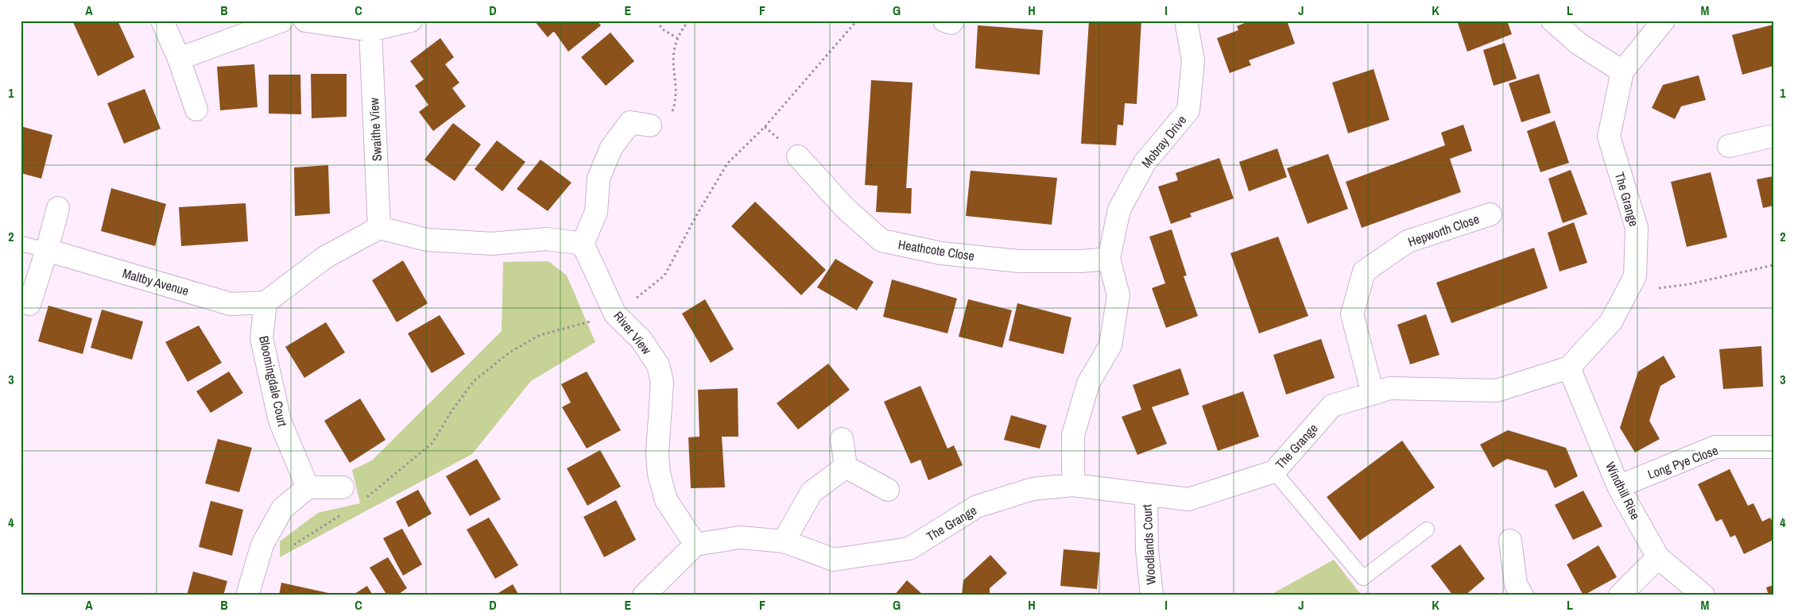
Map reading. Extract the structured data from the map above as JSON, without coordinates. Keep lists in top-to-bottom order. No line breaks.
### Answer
{"streets":{"street":["Swaithe View","Mobray Drive","The Grange","Hepworth Close","Heathcote Close","Maltby Avenue","River View","Bloomingdale Court","Long Pye Close","Windhill Rise","Woodlands Court"]},"crossings":[["Mobray Drive","The Grange"],["Mobray Drive","Heathcote Close"],["The Grange","Hepworth Close"],["The Grange","River View"],["The Grange","Windhill Rise"],["The Grange","Woodlands Court"],["Maltby Avenue","Bloomingdale Court"],["Long Pye Close","Windhill Rise"]],"grid":{"columns":["A","B","C","D","E","F","G","H","I","J","K","L","M"],"rows":["1","2","3","4"]}}
